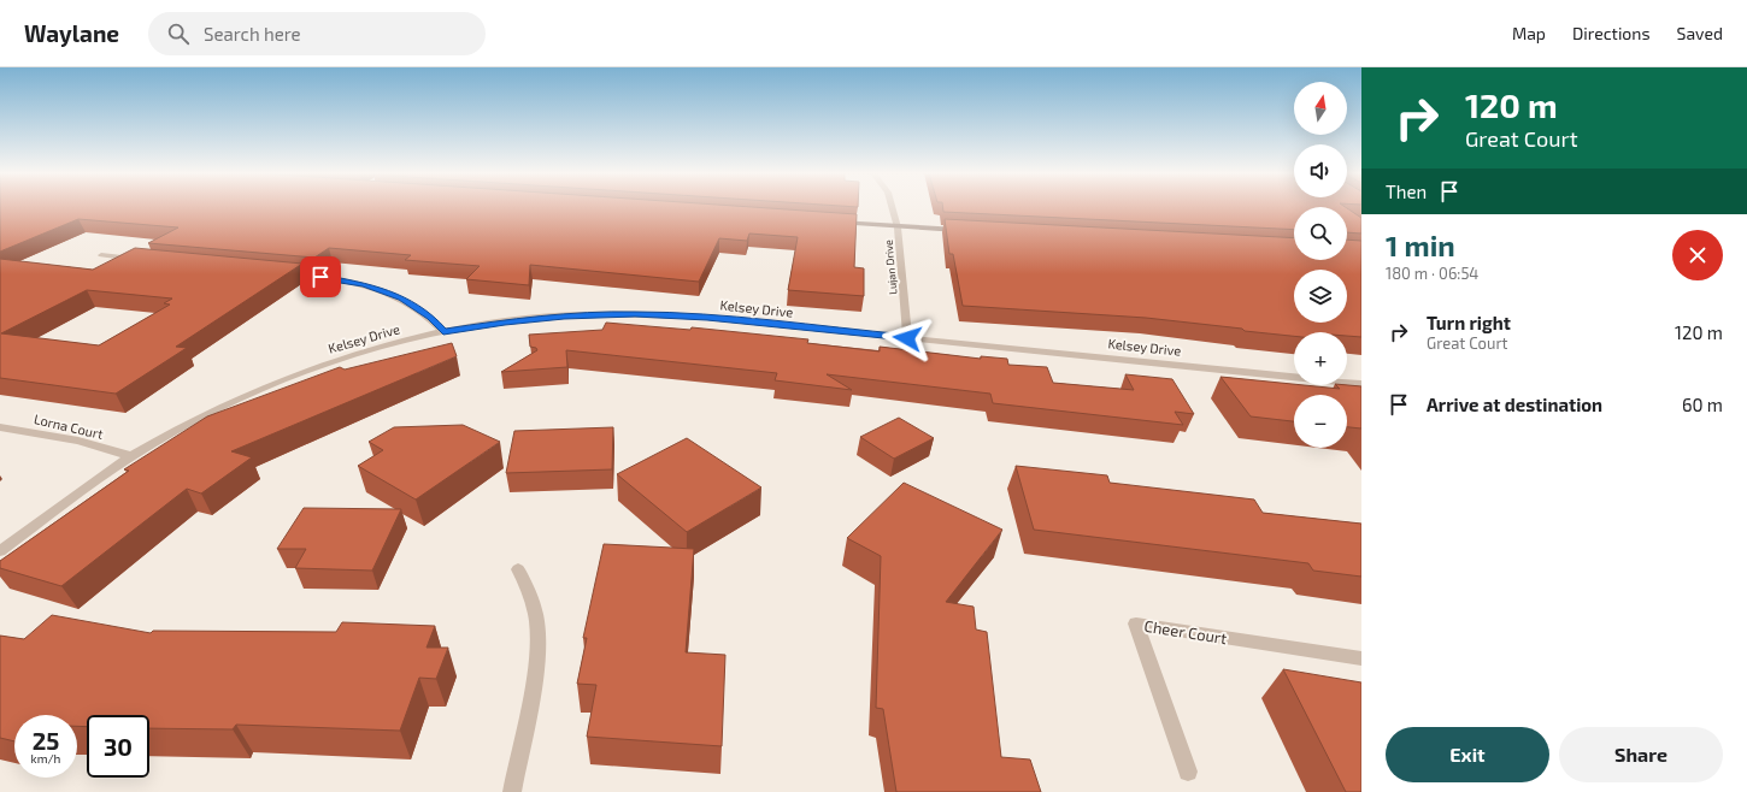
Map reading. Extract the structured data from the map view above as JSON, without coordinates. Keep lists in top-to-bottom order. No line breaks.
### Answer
{"streets":{"street":["Lujan Drive","Kelsey Drive","Lorna Court","Cheer Court"]},"crossings":[["Lujan Drive","Kelsey Drive"],["Kelsey Drive","Lorna Court"]],"north":"top","page":{"header":"Waylane","search":"Search here","nav":["Map","Directions","Saved"],"turn":["120 m","Great Court"],"map_buttons":["+","−"],"then":"Then","heading":["1 min","180 m · 06:54"],"list":[{"name":"Turn right","note":"Great Court","value":"120 m"},{"name":"Arrive at destination","value":"60 m"}],"speed":"25 km/h","limit":"30","buttons":["Exit","Share"]}}
